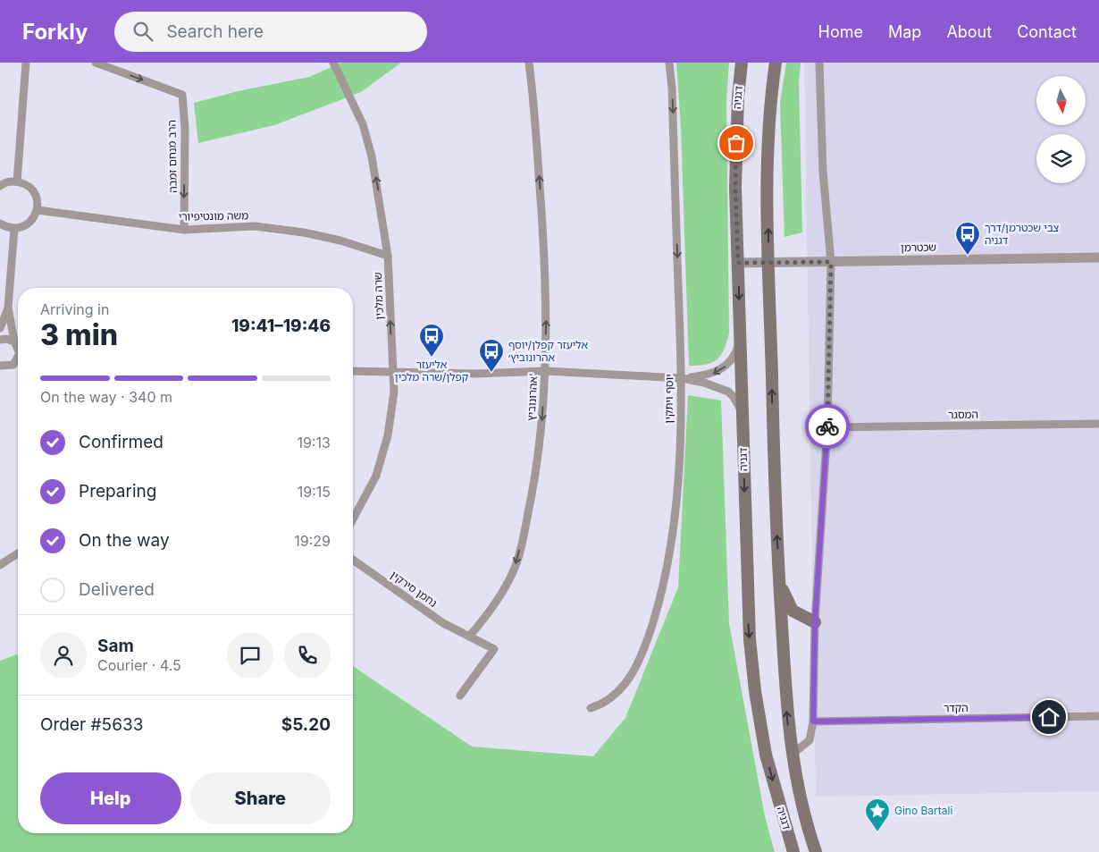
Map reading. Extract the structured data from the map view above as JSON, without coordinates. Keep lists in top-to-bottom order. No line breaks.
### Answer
{"streets":{"main road":["דגניה"],"street":["הרב מנחם זמבה","משה מונטיפיורי","שכטרמן","שרה מלכין","אהרונוביץ'","יוסף ויתקין","המסגר","נחמן סירקין","הקדר"]},"crossings":[["דגניה","שכטרמן"],["הרב מנחם זמבה","משה מונטיפיורי"],["משה מונטיפיורי","שרה מלכין"],["אהרונוביץ'","נחמן סירקין"]],"one_way":["הרב מנחם זמבה","שרה מלכין","יוסף ויתקין"],"places":{"bus stop":["צבי שכטרמן/דרך דגניה","אליעזר קפלן/שרה מלכין","אליעזר קפלן/יוסף אהרונוביץ׳"],"place":["Gino Bartali"]},"north":"bottom","page":{"header":"Forkly","search":"Search here","nav":["Home","Map","About","Contact"],"heading":["3 min","Arriving in","19:41–19:46"],"panel":["Sam","Courier · 4.5","Order #5633","$5.20"],"bar":"On the way · 340 m","list":[["Confirmed","19:13"],["Preparing","19:15"],["On the way","19:29"],"Delivered"],"buttons":["Help","Share"]}}
